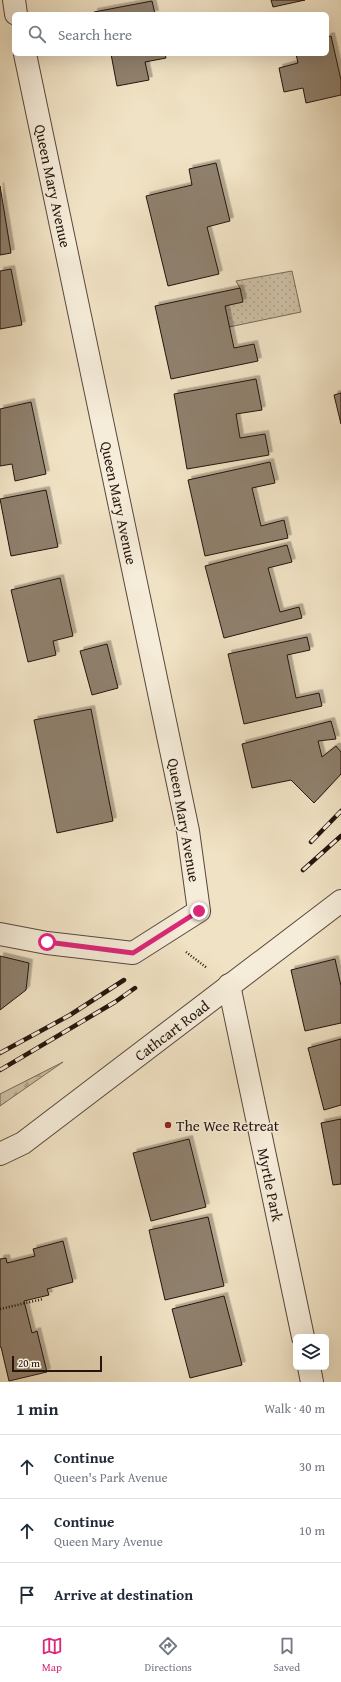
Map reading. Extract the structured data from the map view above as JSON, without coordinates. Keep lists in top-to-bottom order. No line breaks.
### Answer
{"streets":{"street":["Queen Mary Avenue","Cathcart Road","Myrtle Park"]},"crossings":[["Cathcart Road","Myrtle Park"]],"places":["The Wee Retreat"],"scale_bar":"20 m","page":{"search":"Search here","scale":"20 m","heading":["1 min","Walk · 40 m"],"list":[["Continue","Queen's Park Avenue","30 m"],["Continue","Queen Mary Avenue","10 m"],"Arrive at destination"],"nav":["Map","Directions","Saved"]}}
